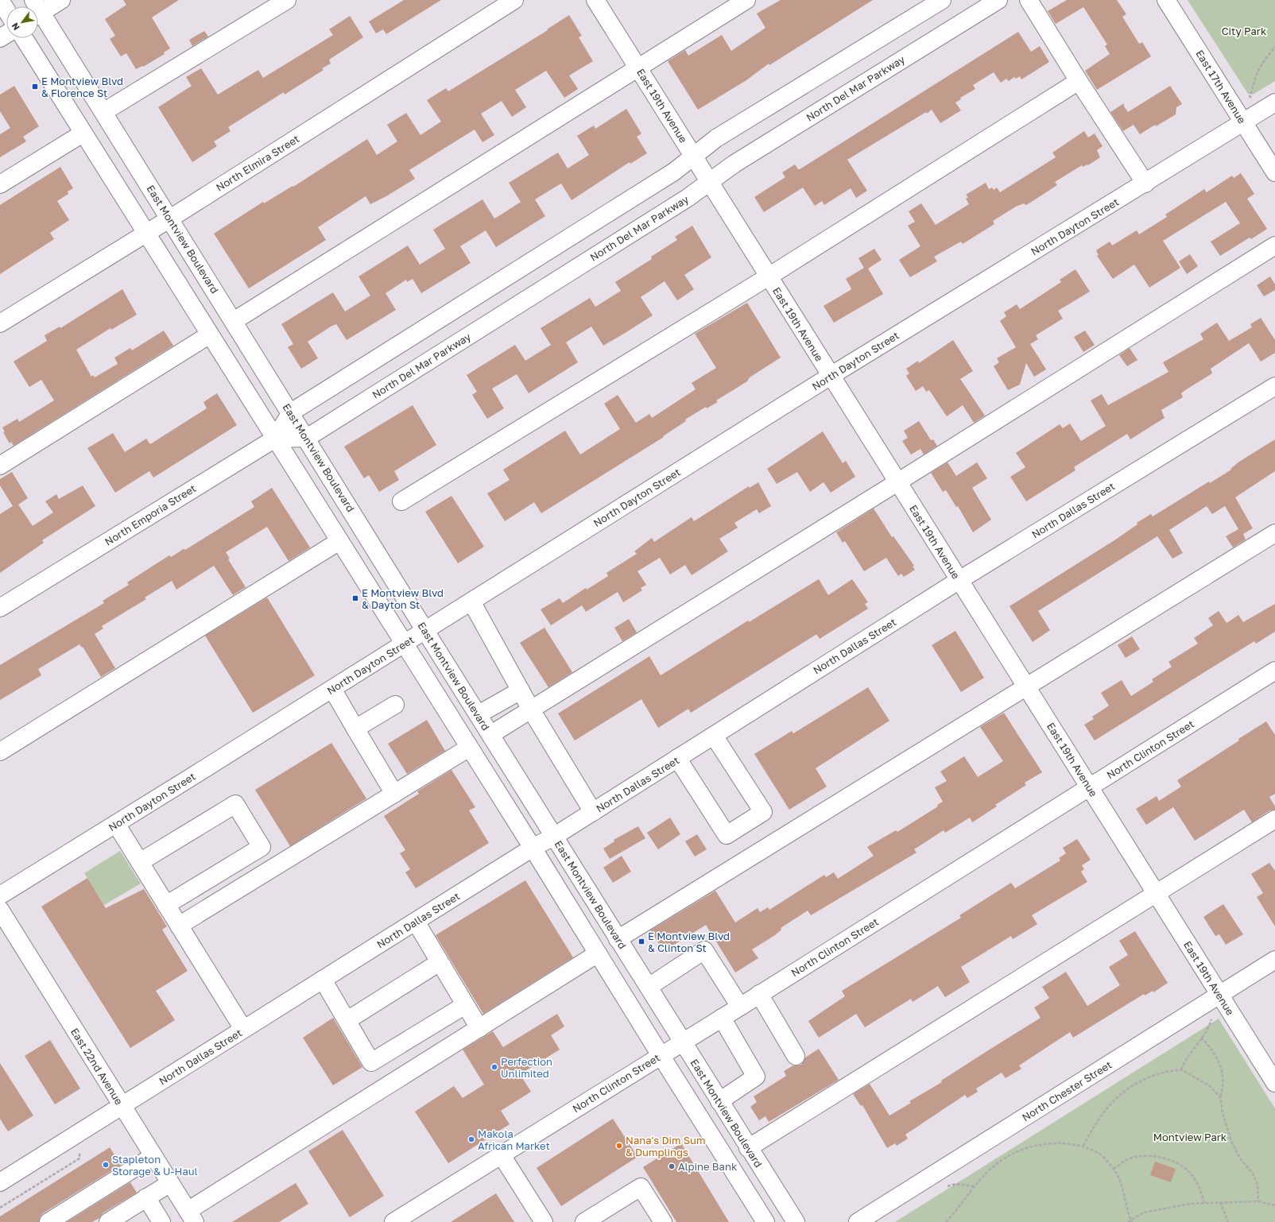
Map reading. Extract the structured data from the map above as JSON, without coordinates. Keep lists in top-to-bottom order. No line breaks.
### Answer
{"streets":{"street":["East 17th Avenue","North Del Mar Parkway","East 19th Avenue","North Elmira Street","North Dayton Street","East Montview Boulevard","North Dallas Street","North Emporia Street","North Clinton Street","East 22nd Avenue","North Chester Street"]},"crossings":[["East 17th Avenue","North Dayton Street"],["North Del Mar Parkway","East 19th Avenue"],["North Del Mar Parkway","East Montview Boulevard"],["East 19th Avenue","North Dayton Street"],["East 19th Avenue","North Dallas Street"],["East 19th Avenue","North Clinton Street"],["East 19th Avenue","North Chester Street"],["North Elmira Street","East Montview Boulevard"],["North Dayton Street","East Montview Boulevard"],["East Montview Boulevard","North Dallas Street"],["East Montview Boulevard","North Emporia Street"],["East Montview Boulevard","North Clinton Street"],["North Dallas Street","East 22nd Avenue"]],"parks":["City Park","Montview Park"],"places":{"transit":["E Montview Blvd & Florence St","E Montview Blvd & Dayton St","E Montview Blvd & Clinton St"],"other":["Perfection Unlimited","Makola African Market","Nana's Dim Sum & Dumplings","Stapleton Storage & U-Haul","Alpine Bank"]},"north":"bottom left"}
